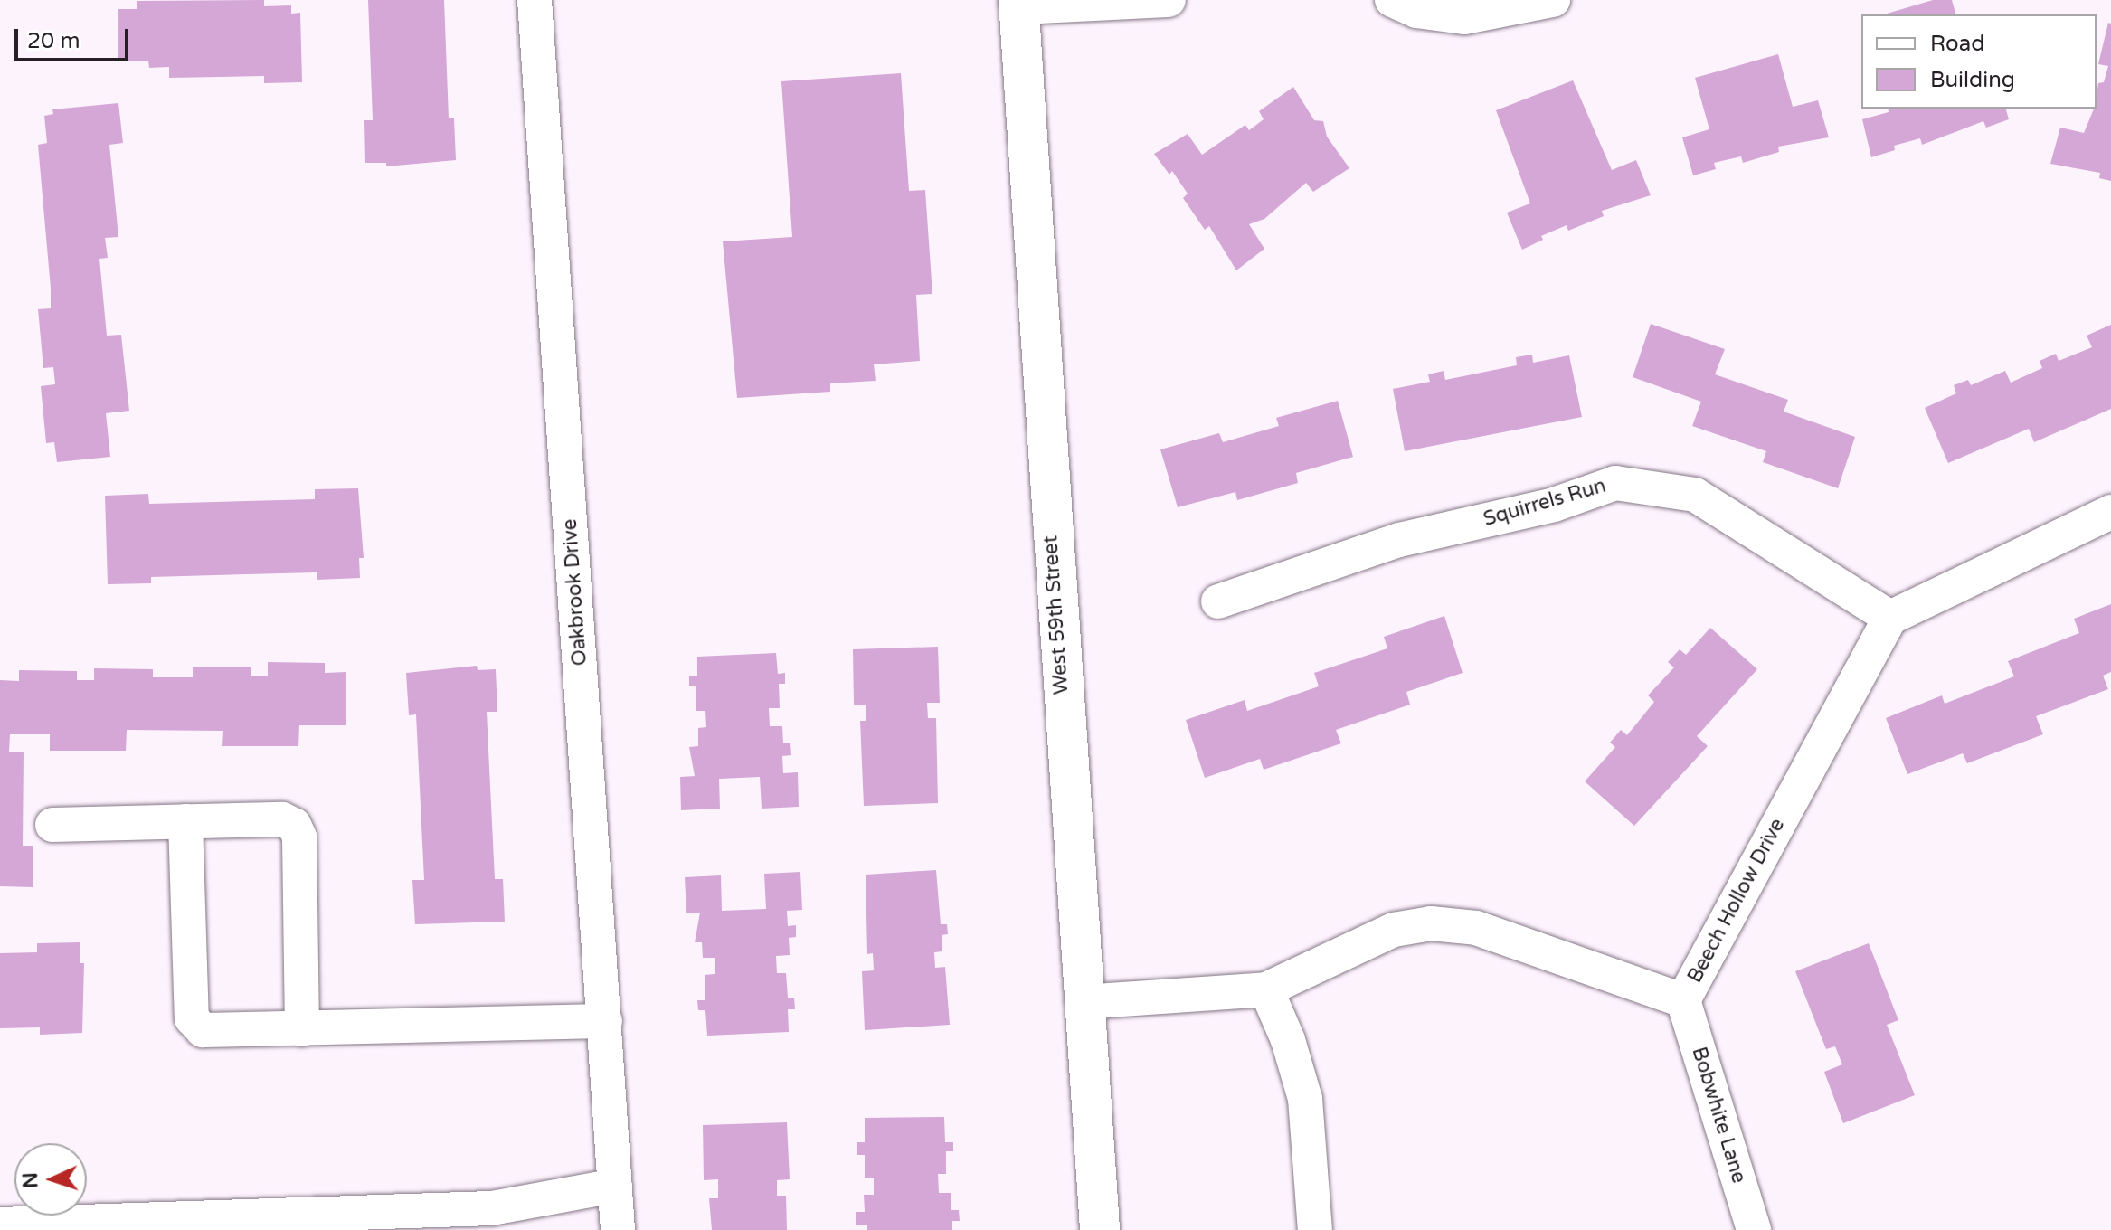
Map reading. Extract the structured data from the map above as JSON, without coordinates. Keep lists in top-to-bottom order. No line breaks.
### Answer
{"streets":{"street":["Squirrels Run","Oakbrook Drive","West 59th Street","Beech Hollow Drive","Bobwhite Lane"]},"crossings":[["Squirrels Run","Beech Hollow Drive"],["West 59th Street","Beech Hollow Drive"],["Beech Hollow Drive","Bobwhite Lane"]],"legend":["Road","Building"],"scale_bar":"20 m","north":"left"}
